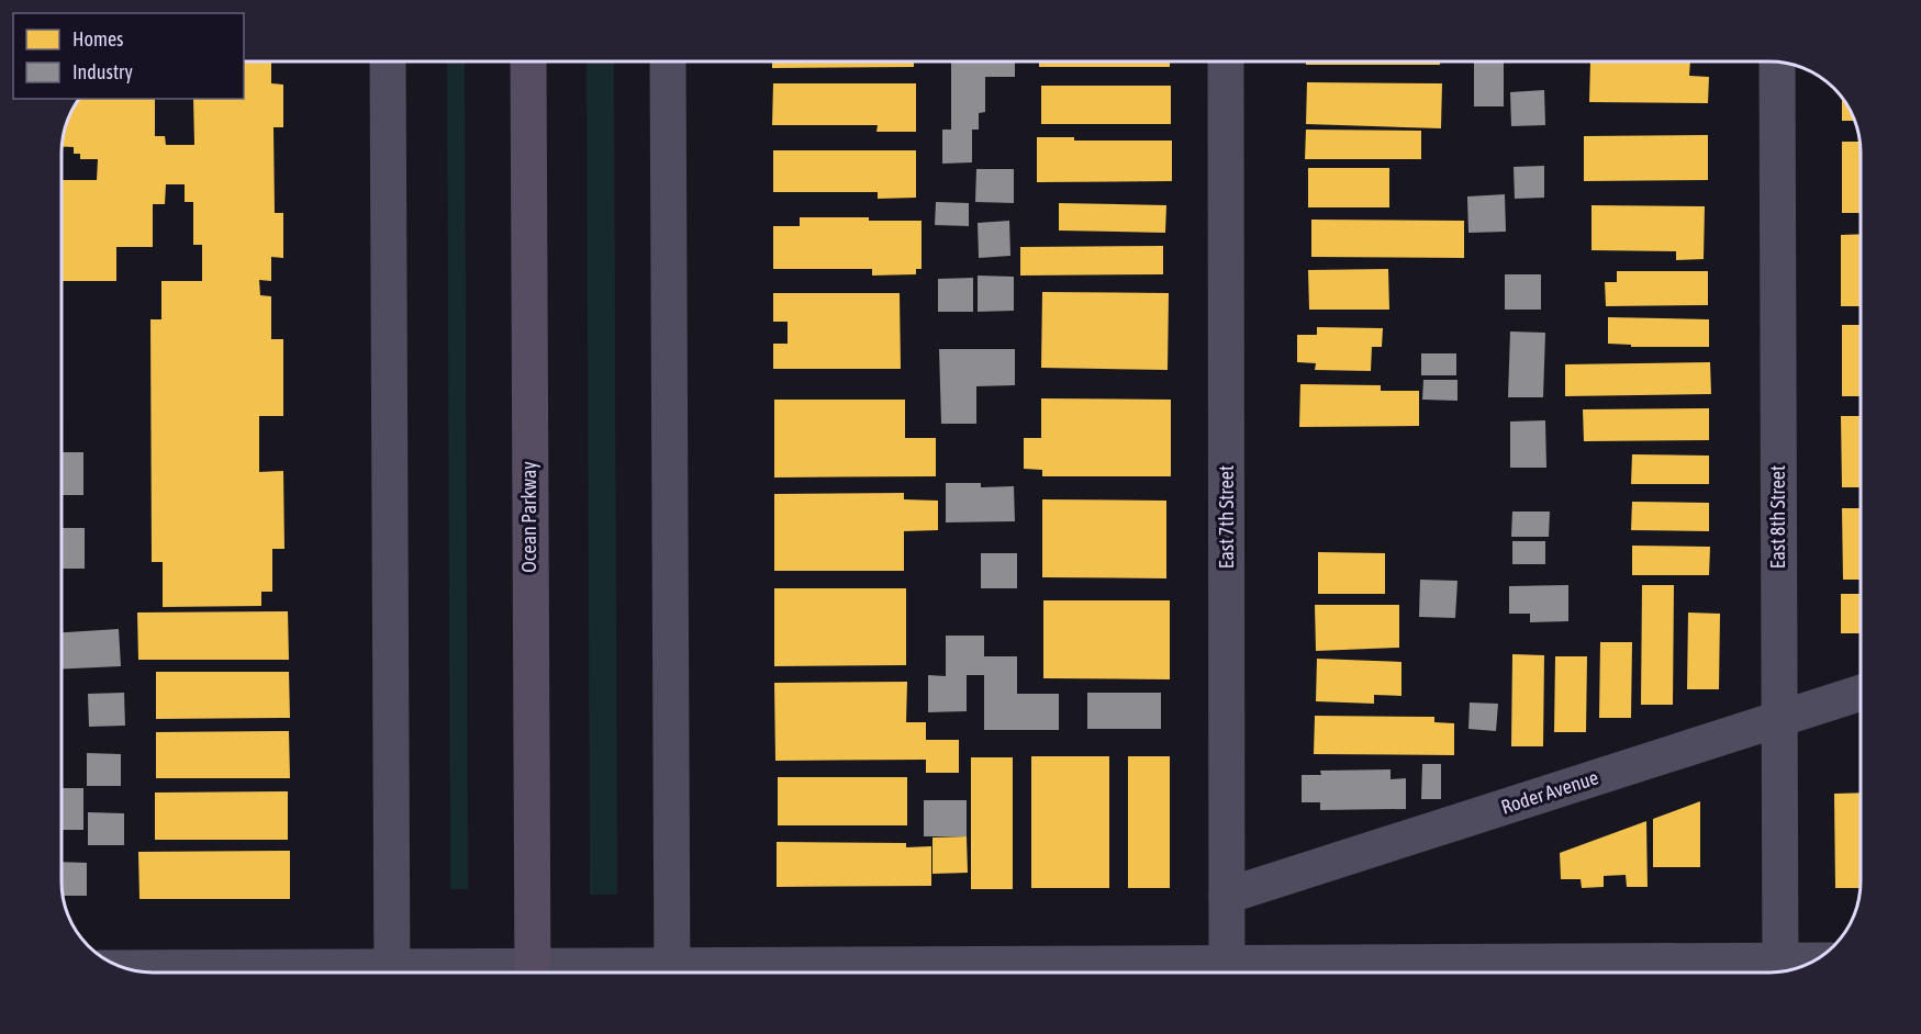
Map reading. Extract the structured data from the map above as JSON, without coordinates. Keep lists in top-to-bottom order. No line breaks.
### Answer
{"streets":{"main road":["Ocean Parkway"],"street":["East 7th Street","East 8th Street","Roder Avenue"]},"crossings":[["East 7th Street","Roder Avenue"],["East 8th Street","Roder Avenue"]],"legend":["Homes","Industry"]}
